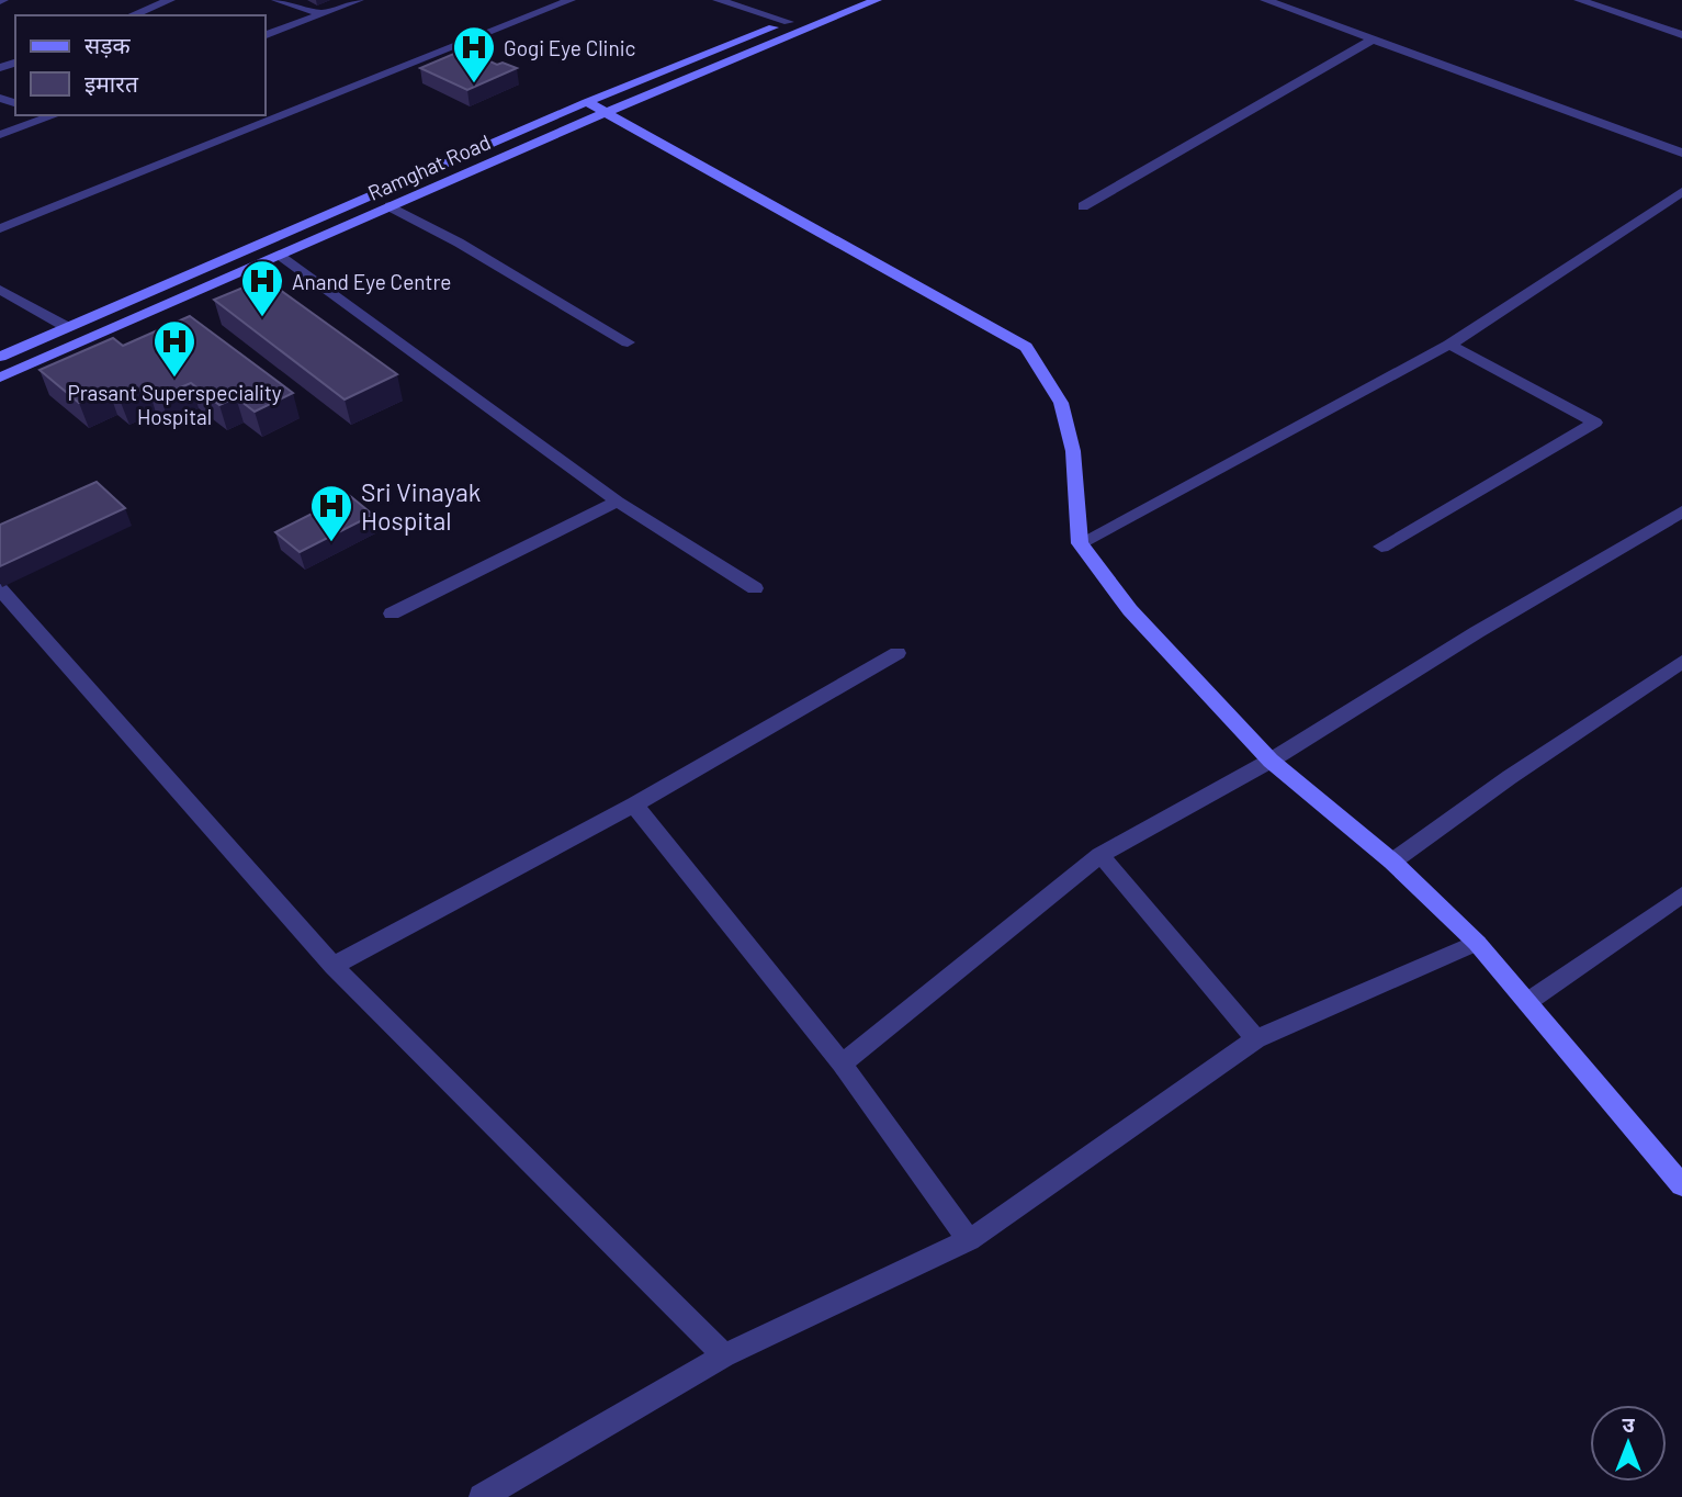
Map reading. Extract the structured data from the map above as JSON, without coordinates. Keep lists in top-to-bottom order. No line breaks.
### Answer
{"streets":{"main road":["Ramghat Road"]},"places":{"hospital":["Gogi Eye Clinic","Anand Eye Centre","Prasant Superspeciality Hospital","Sri Vinayak Hospital"]},"legend":["सड़क","इमारत"],"north":"top"}
